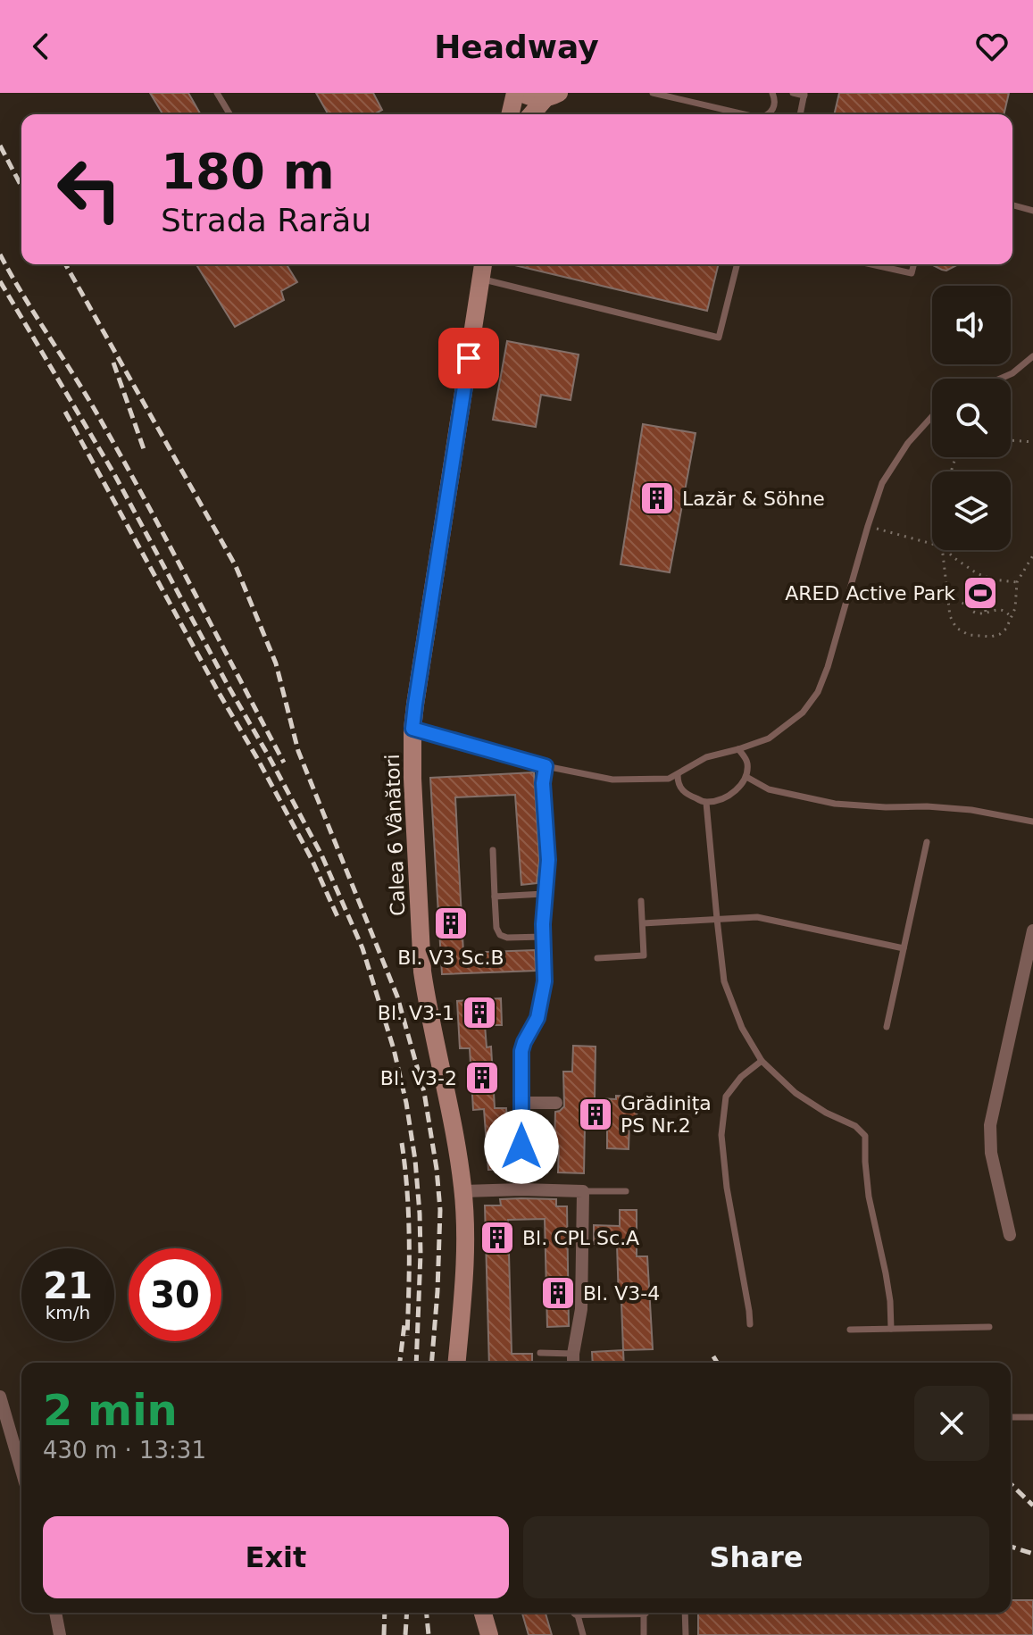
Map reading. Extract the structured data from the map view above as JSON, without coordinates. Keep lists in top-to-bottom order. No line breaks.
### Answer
{"streets":{"main road":["Calea 6 Vânători"]},"places":{"building":["Lazăr & Söhne","Bl. V3 Sc.B","Bl. V3-1","Bl. V3-2","Grădinița PS Nr.2","Bl. CPL Sc.A","Bl. V3-4"],"sports":["ARED Active Park"]},"page":{"header":"Headway","turn":["180 m","Strada Rarău"],"speed":"21 km/h","limit":"30","heading":["2 min","430 m · 13:31"],"buttons":["Exit","Share"]}}
